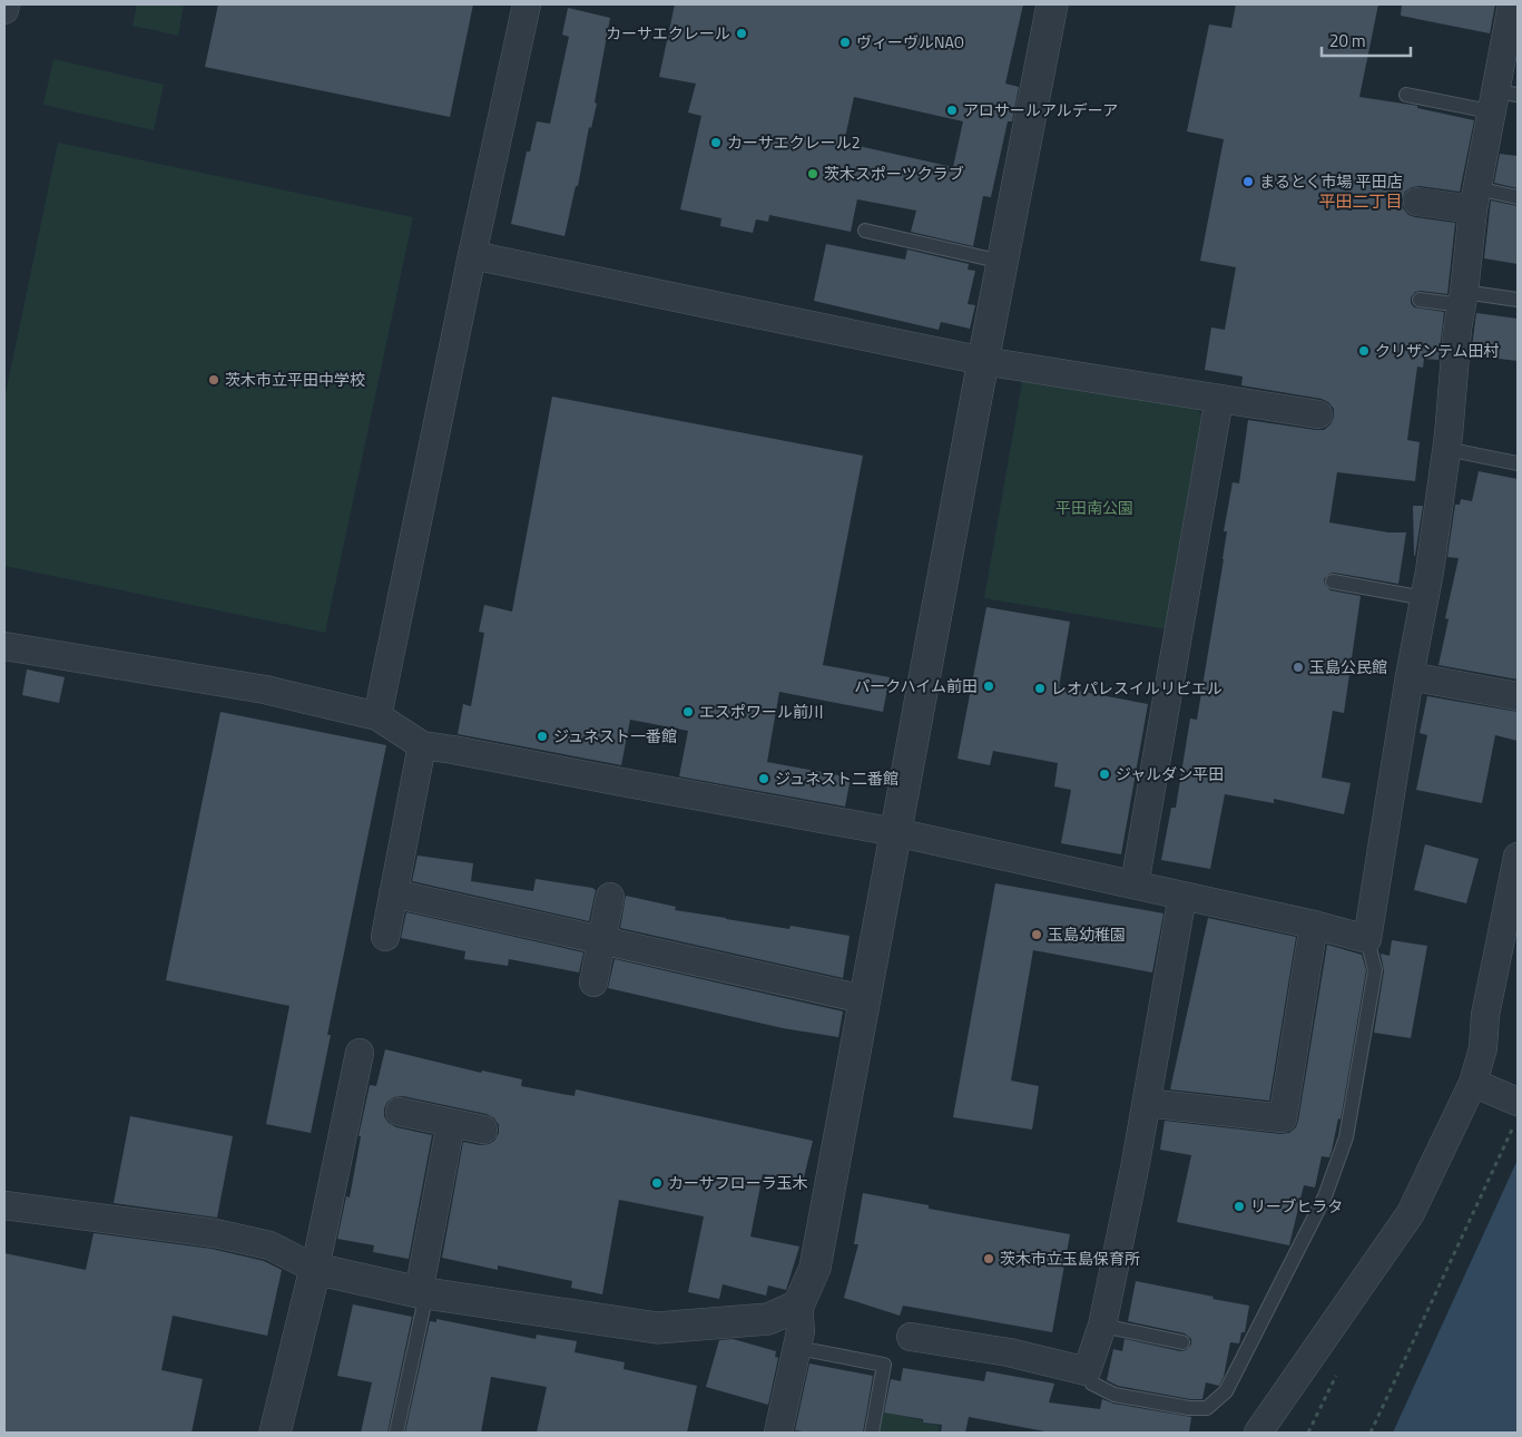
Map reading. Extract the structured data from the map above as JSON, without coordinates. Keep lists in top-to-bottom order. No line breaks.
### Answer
{"districts":["平田二丁目"],"parks":["平田南公園"],"places":["カーサエクレール","ヴィーヴルNAO","アロサールアルデーア","カーサエクレール2","茨木スポーツクラブ","まるとく市場 平田店","クリザンテム田村","茨木市立平田中学校","玉島公民館","パークハイム前田","レオパレスイルリビエル","エスポワール前川","ジュネスト一番館","ジャルダン平田","ジュネスト二番館","玉島幼稚園","カーサフローラ玉木","リーブヒラタ","茨木市立玉島保育所"],"scale_bar":"20 m"}
